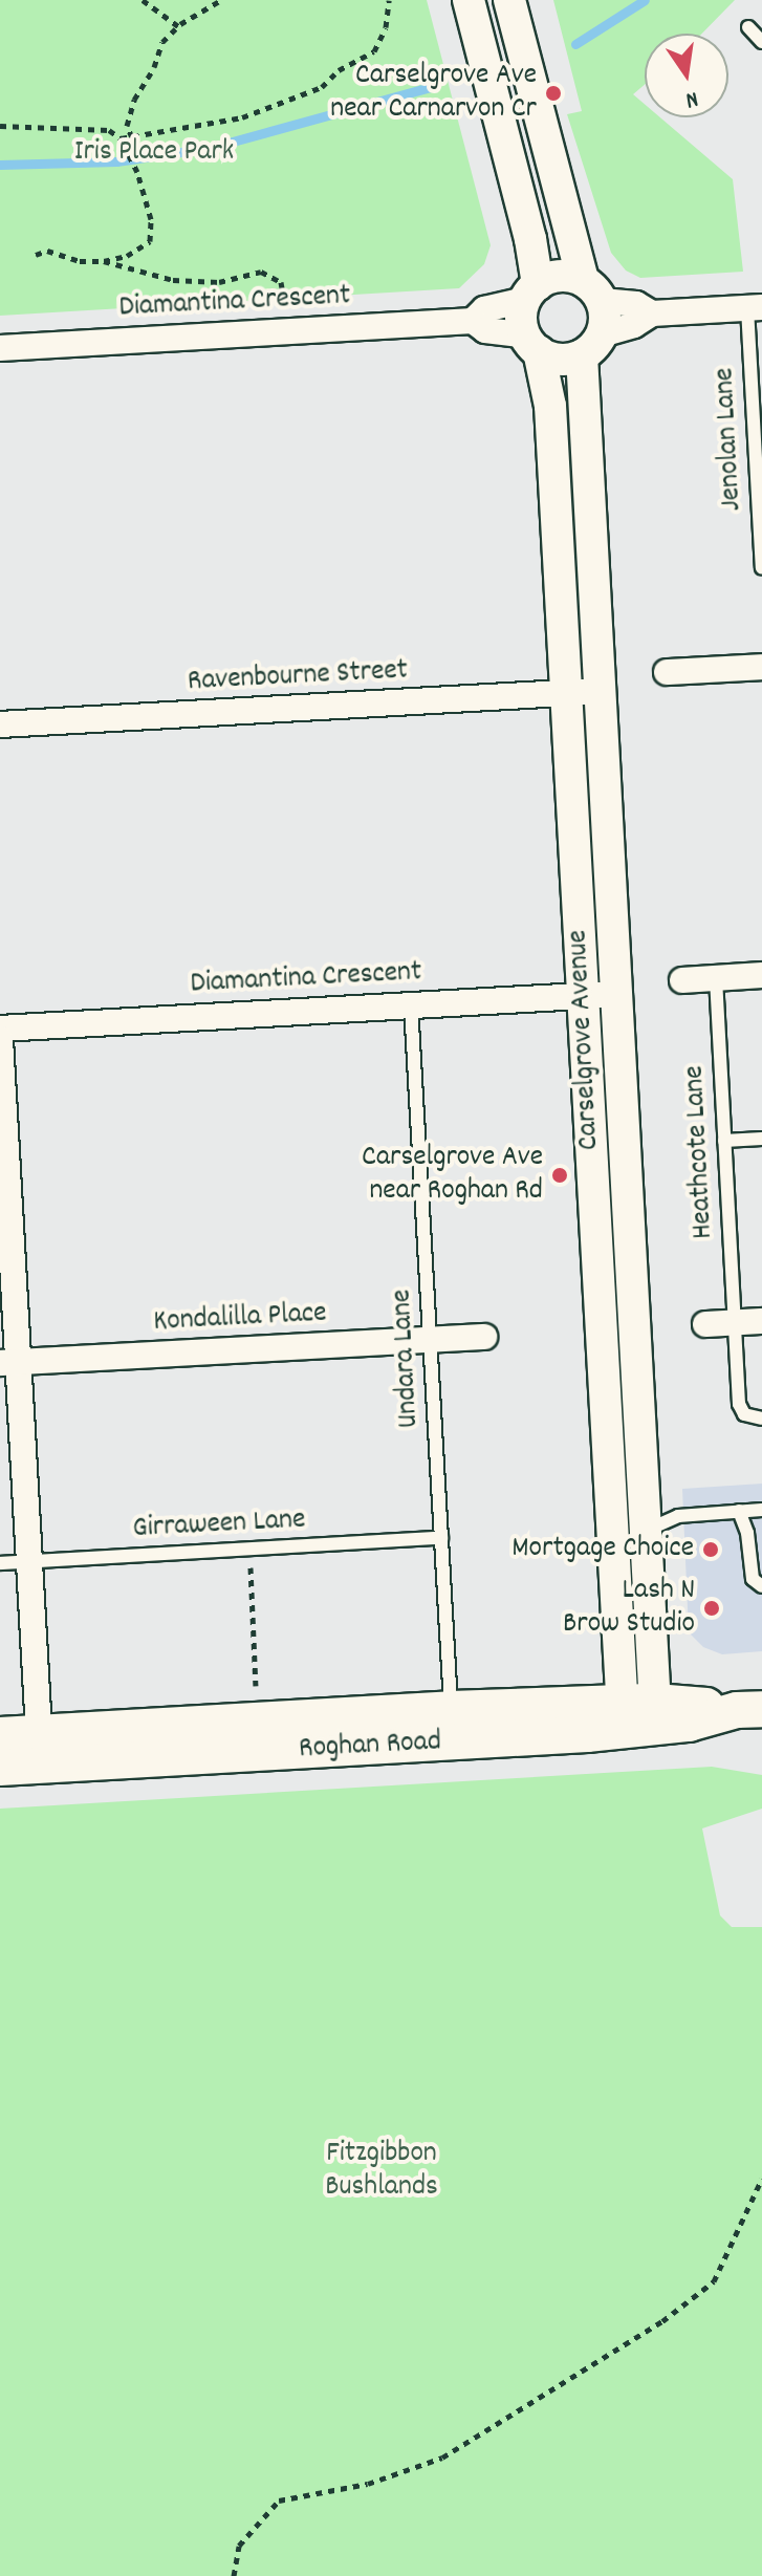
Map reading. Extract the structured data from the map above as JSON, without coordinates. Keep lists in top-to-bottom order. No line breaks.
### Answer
{"streets":{"main road":["Roghan Road"],"street":["Diamantina Crescent","Ravenbourne Street","Carselgrove Avenue","Kondalilla Place"],"lane":["Jenolan Lane","Heathcote Lane","Undara Lane","Girraween Lane"]},"crossings":[["Diamantina Crescent","Carselgrove Avenue"],["Diamantina Crescent","Undara Lane"],["Ravenbourne Street","Carselgrove Avenue"],["Carselgrove Avenue","Roghan Road"],["Kondalilla Place","Undara Lane"],["Undara Lane","Girraween Lane"],["Undara Lane","Roghan Road"]],"parks":["Iris Place Park","Fitzgibbon Bushlands"],"places":["Carselgrove Ave near Carnarvon Cr","Carselgrove Ave near Roghan Rd","Mortgage Choice","Lash N Brow Studio"],"north":"bottom"}
